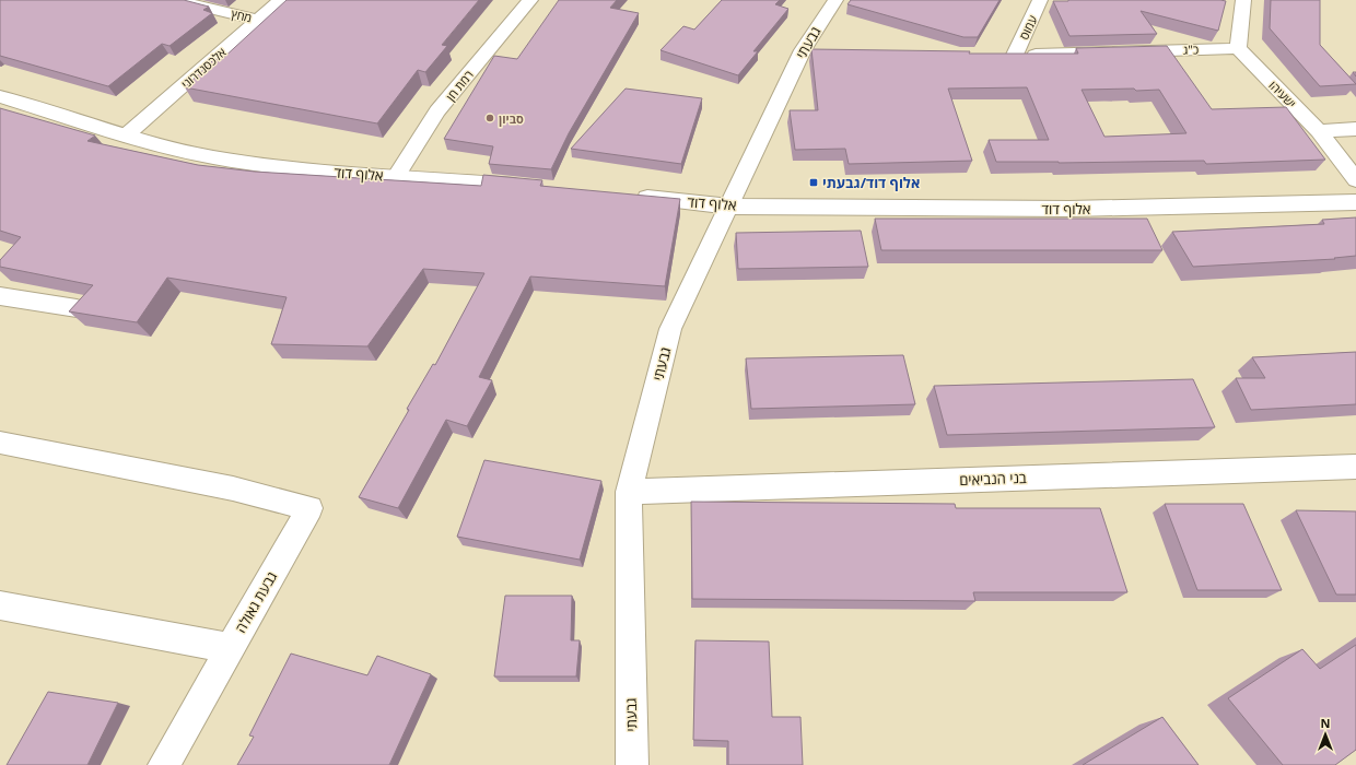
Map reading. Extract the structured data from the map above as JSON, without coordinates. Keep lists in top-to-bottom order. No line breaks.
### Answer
{"streets":{"street":["מחץ","עמוס","גבעתי","כ\"ג","אלכסנדרוני","רמת חן","ישעיהו","אלוף דוד","בני הנביאים","גבעת גאולה"]},"crossings":[["מחץ","אלכסנדרוני"],["עמוס","כ\"ג"],["גבעתי","אלוף דוד"],["גבעתי","בני הנביאים"],["כ\"ג","ישעיהו"],["אלכסנדרוני","אלוף דוד"],["רמת חן","אלוף דוד"]],"places":{"other":["סביון"],"transit":["אלוף דוד/גבעתי"]},"north":"top"}
